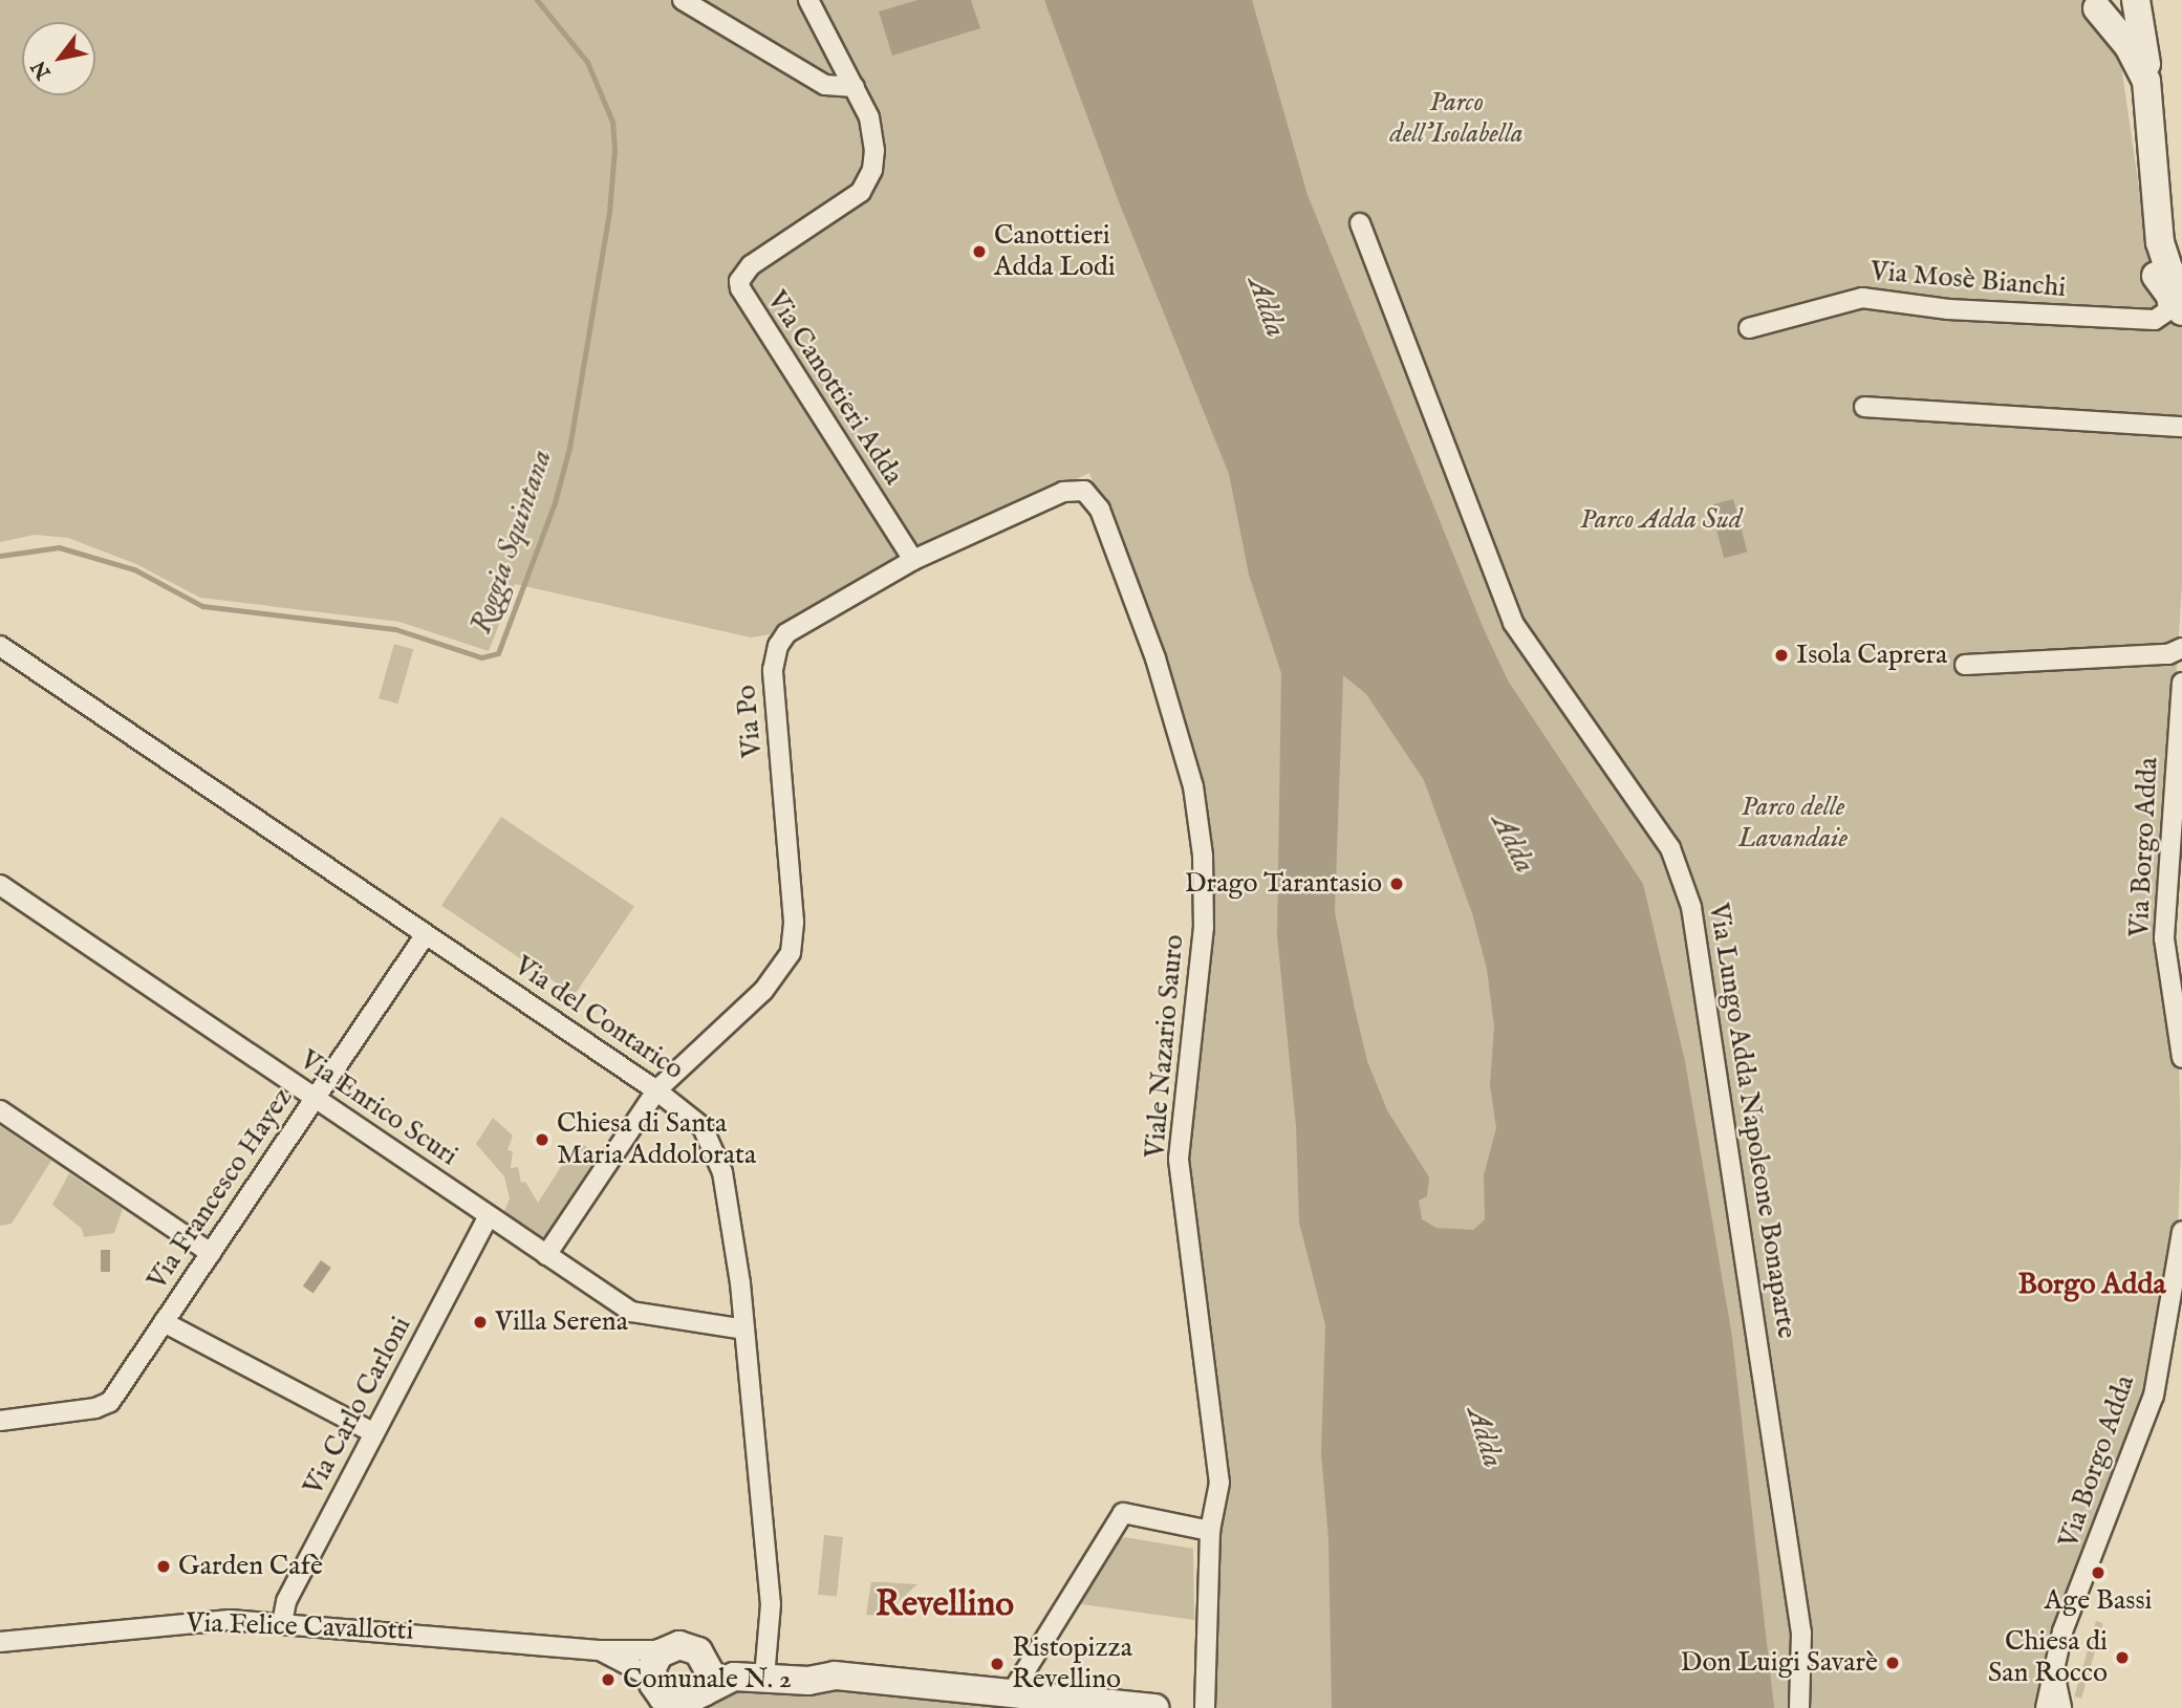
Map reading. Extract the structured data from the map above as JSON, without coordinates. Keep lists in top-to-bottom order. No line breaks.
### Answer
{"streets":{"street":["Via Mosè Bianchi","Via Canottieri Adda","Via Po","Via Borgo Adda","Via del Contarico","Viale Nazario Sauro","Via Enrico Scuri","Via Lungo Adda Napoleone Bonaparte","Via Francesco Hayez","Via Carlo Carloni","Via Felice Cavallotti"]},"crossings":[["Via Canottieri Adda","Via Po"],["Via Po","Via del Contarico"],["Via Po","Viale Nazario Sauro"],["Via Po","Via Enrico Scuri"],["Via del Contarico","Via Enrico Scuri"],["Via del Contarico","Via Francesco Hayez"],["Via Enrico Scuri","Via Francesco Hayez"],["Via Enrico Scuri","Via Carlo Carloni"],["Via Carlo Carloni","Via Felice Cavallotti"]],"districts":["Borgo Adda","Revellino"],"water":["Adda","Roggia Squintana"],"parks":["Parco dell'Isolabella","Parco Adda Sud","Parco delle Lavandaie"],"places":["Canottieri Adda Lodi","Isola Caprera","Drago Tarantasio","Chiesa di Santa Maria Addolorata","Villa Serena","Garden Cafè","Age Bassi","Chiesa di San Rocco","Don Luigi Savarè","Ristopizza Revellino","Comunale N. 2"],"north":"bottom left"}
